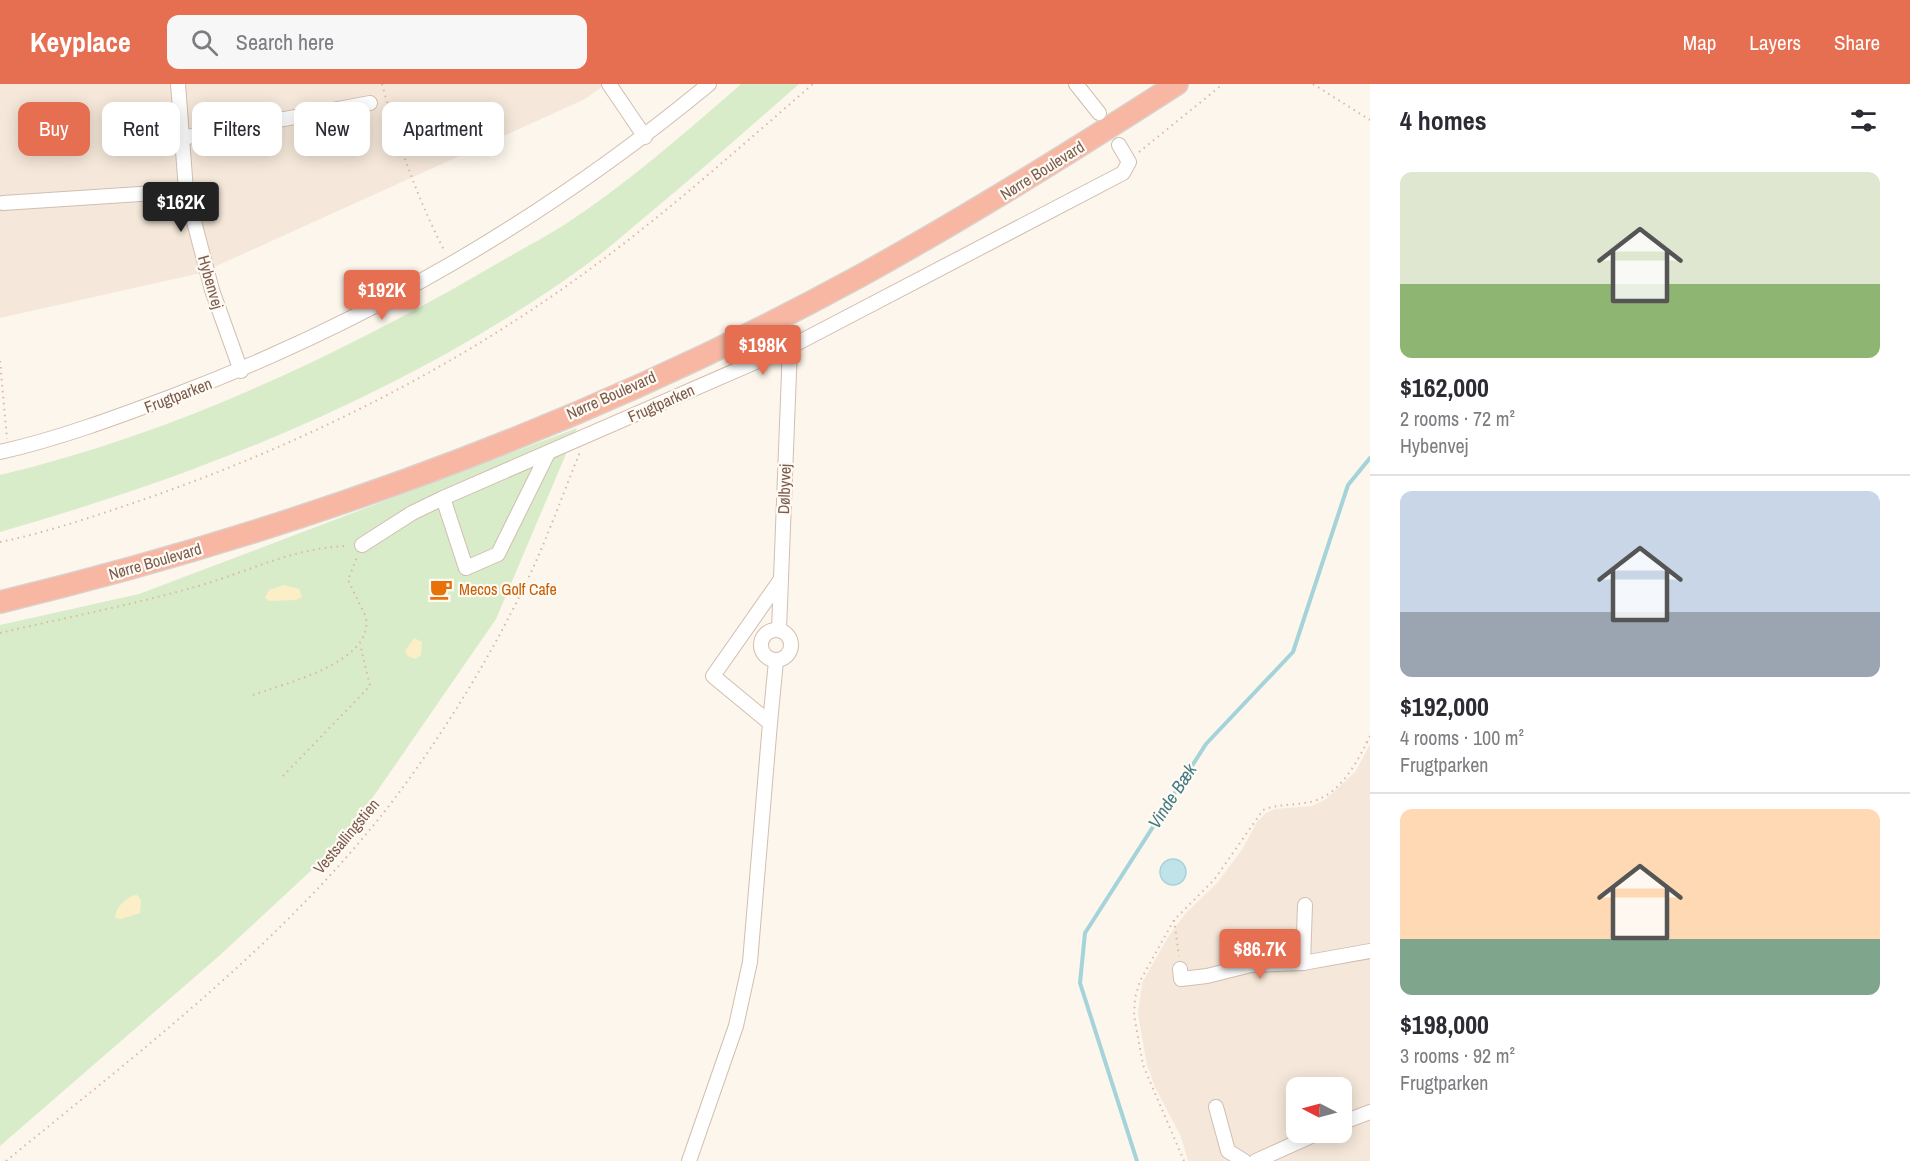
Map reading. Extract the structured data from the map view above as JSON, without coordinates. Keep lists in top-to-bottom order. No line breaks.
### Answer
{"streets":{"highway":["Nørre Boulevard"],"street":["Hybenvej","Frugtparken","Dølbyvej"],"path":["Vestsallingstien"]},"crossings":[["Hybenvej","Frugtparken"],["Frugtparken","Dølbyvej"],["Frugtparken","Vestsallingstien"]],"water":["Vinde Bæk"],"places":{"cafe":["Mecos Golf Cafe"]},"north":"left","page":{"header":"Keyplace","search":"Search here","nav":["Map","Layers","Share"],"heading":"4 homes","chip":["Buy","Rent","Filters","New","Apartment"],"list":[{"name":"$162,000","note":"2 rooms · 72 m² · Hybenvej"},{"name":"$192,000","note":"4 rooms · 100 m² · Frugtparken"},{"name":"$198,000","note":"3 rooms · 92 m² · Frugtparken"}],"price":["$162K","$192K","$198K","$86.7K"]}}
